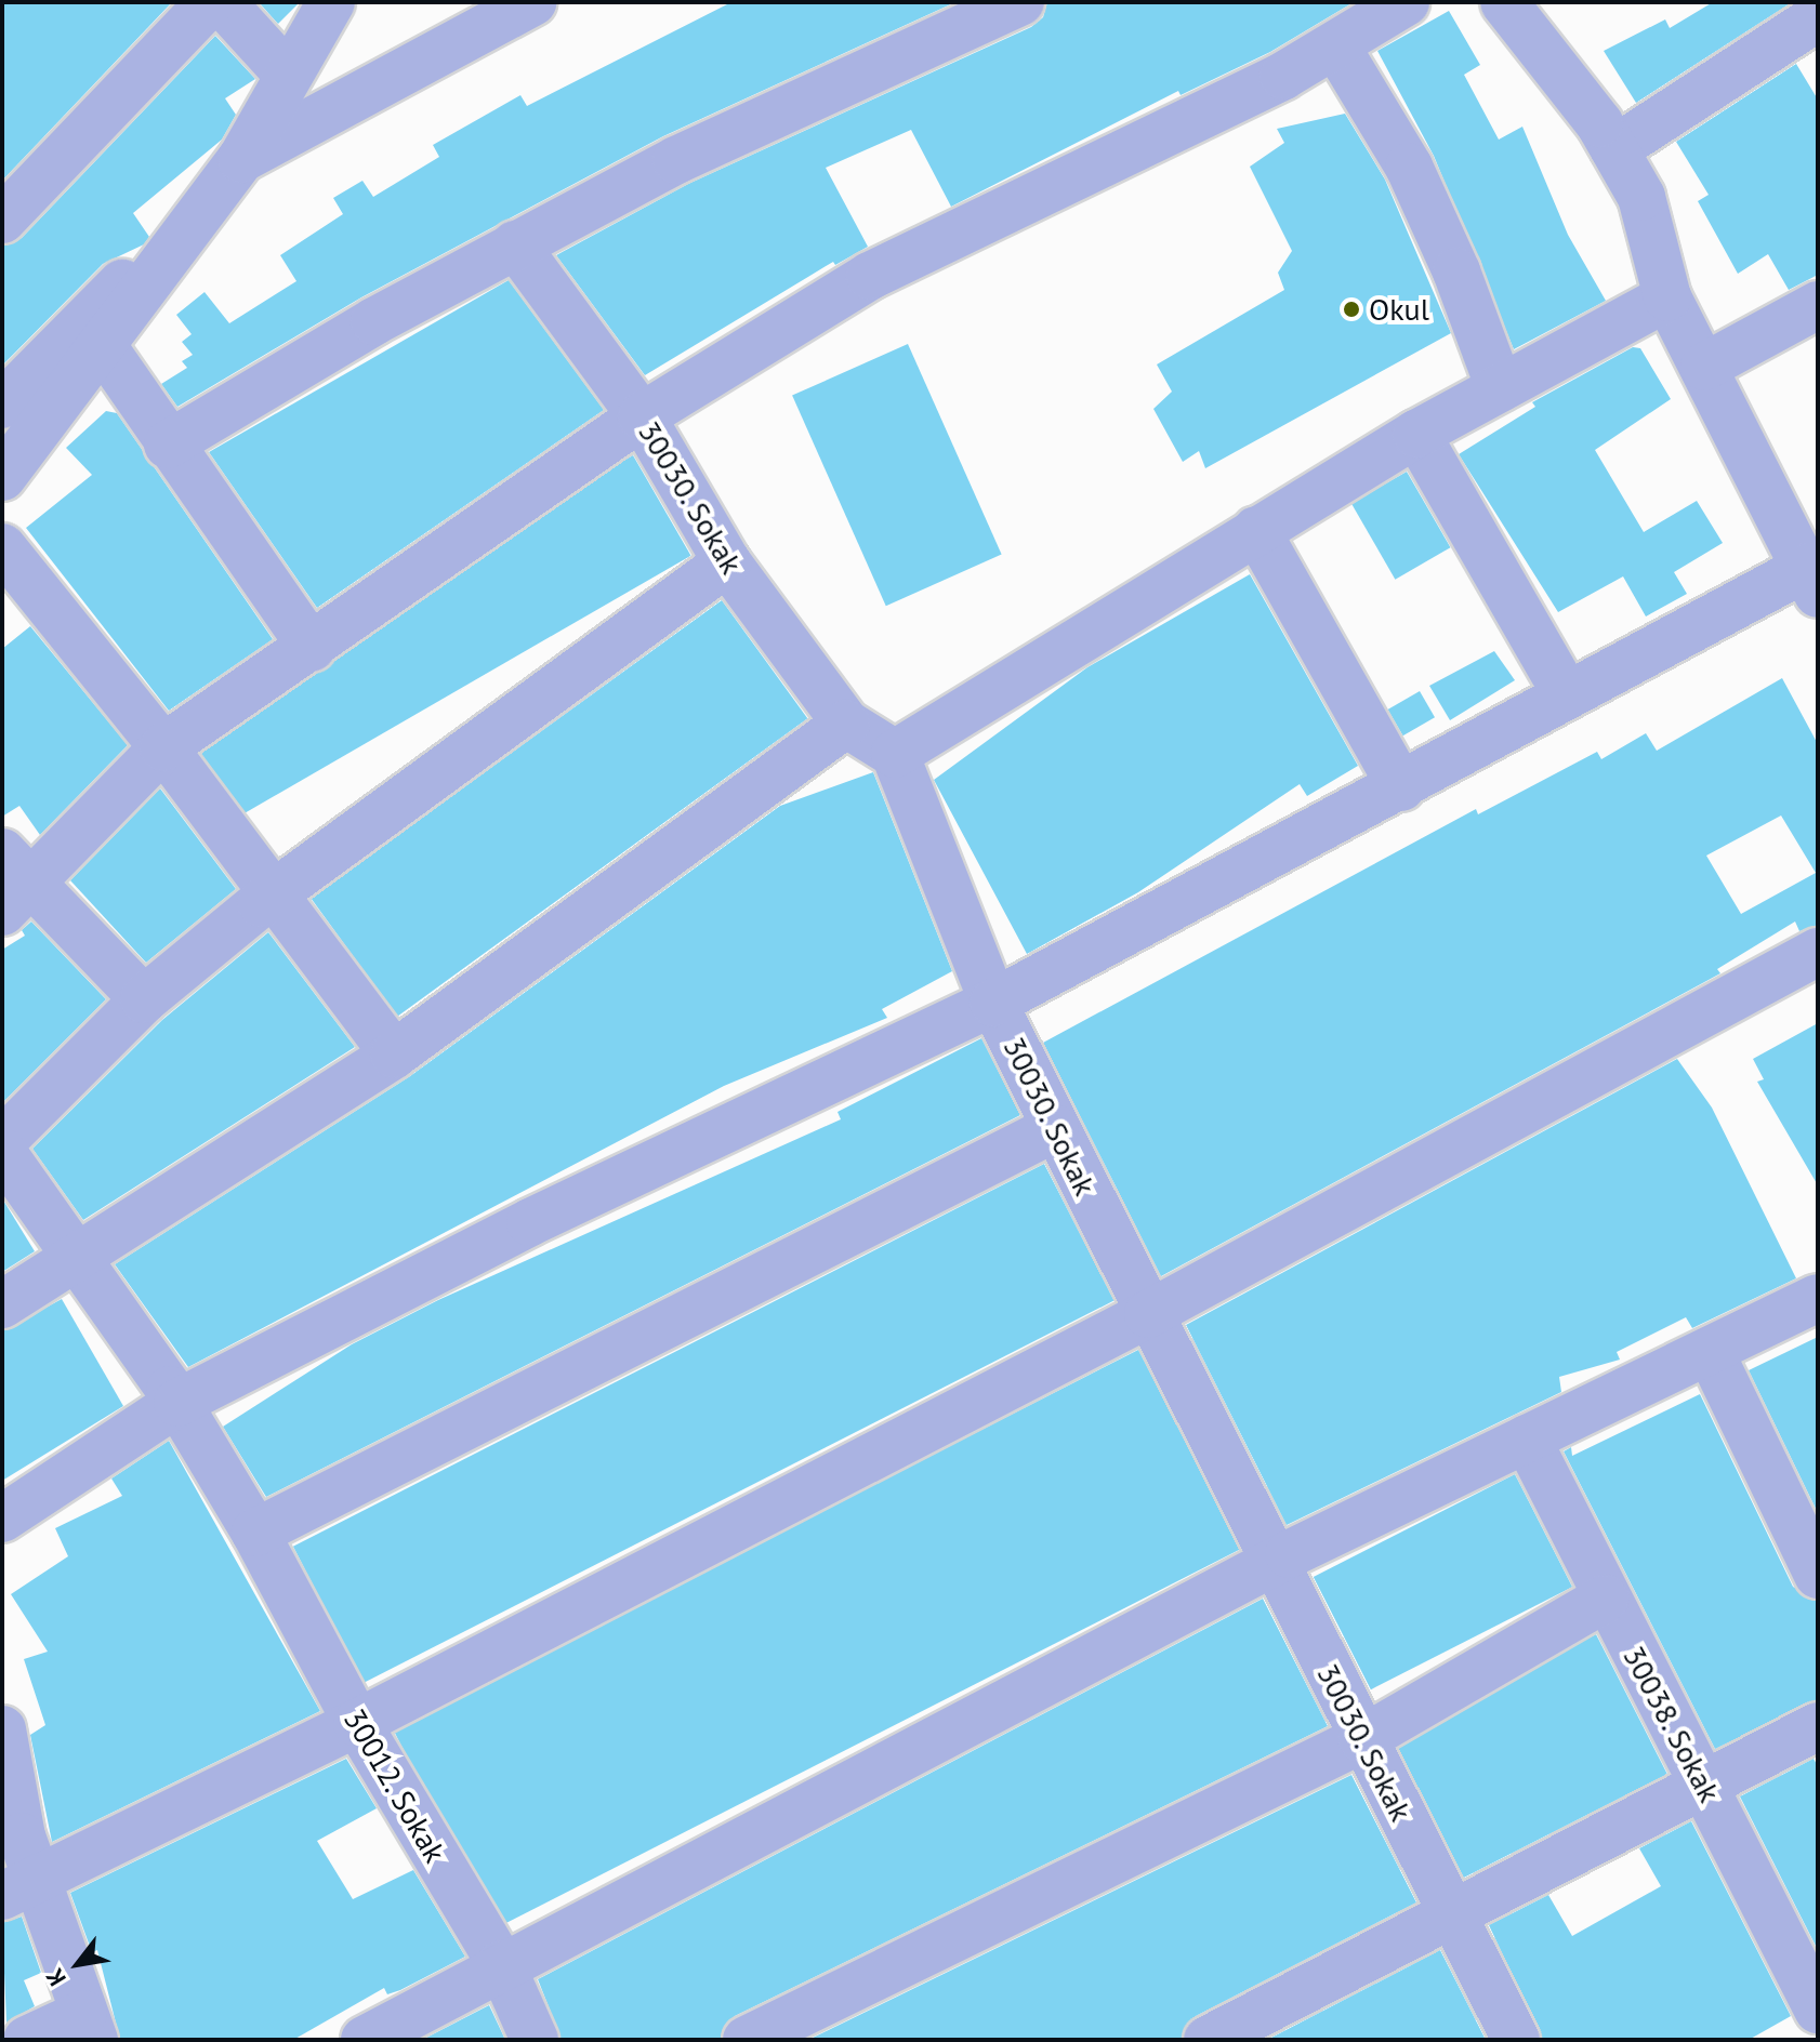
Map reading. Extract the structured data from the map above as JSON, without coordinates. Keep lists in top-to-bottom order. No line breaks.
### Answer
{"streets":{"street":["30030. Sokak","30038. Sokak","30012. Sokak"]},"places":["Okul"],"north":"bottom left"}
